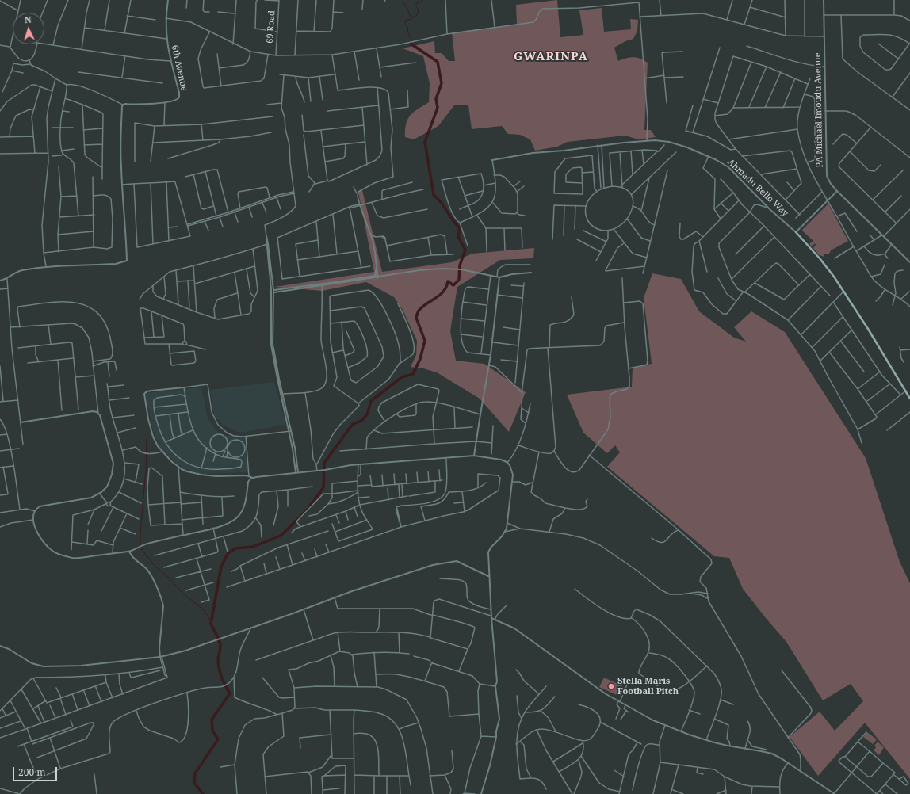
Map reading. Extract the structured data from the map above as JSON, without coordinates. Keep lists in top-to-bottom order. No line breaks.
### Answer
{"streets":{"main road":["Ahmadu Bello Way"],"street":["69 Road","6th Avenue","PA Michael Imoudu Avenue"]},"districts":["GWARINPA"],"places":["Stella Maris Football Pitch"],"scale_bar":"200 m","north":"top"}
